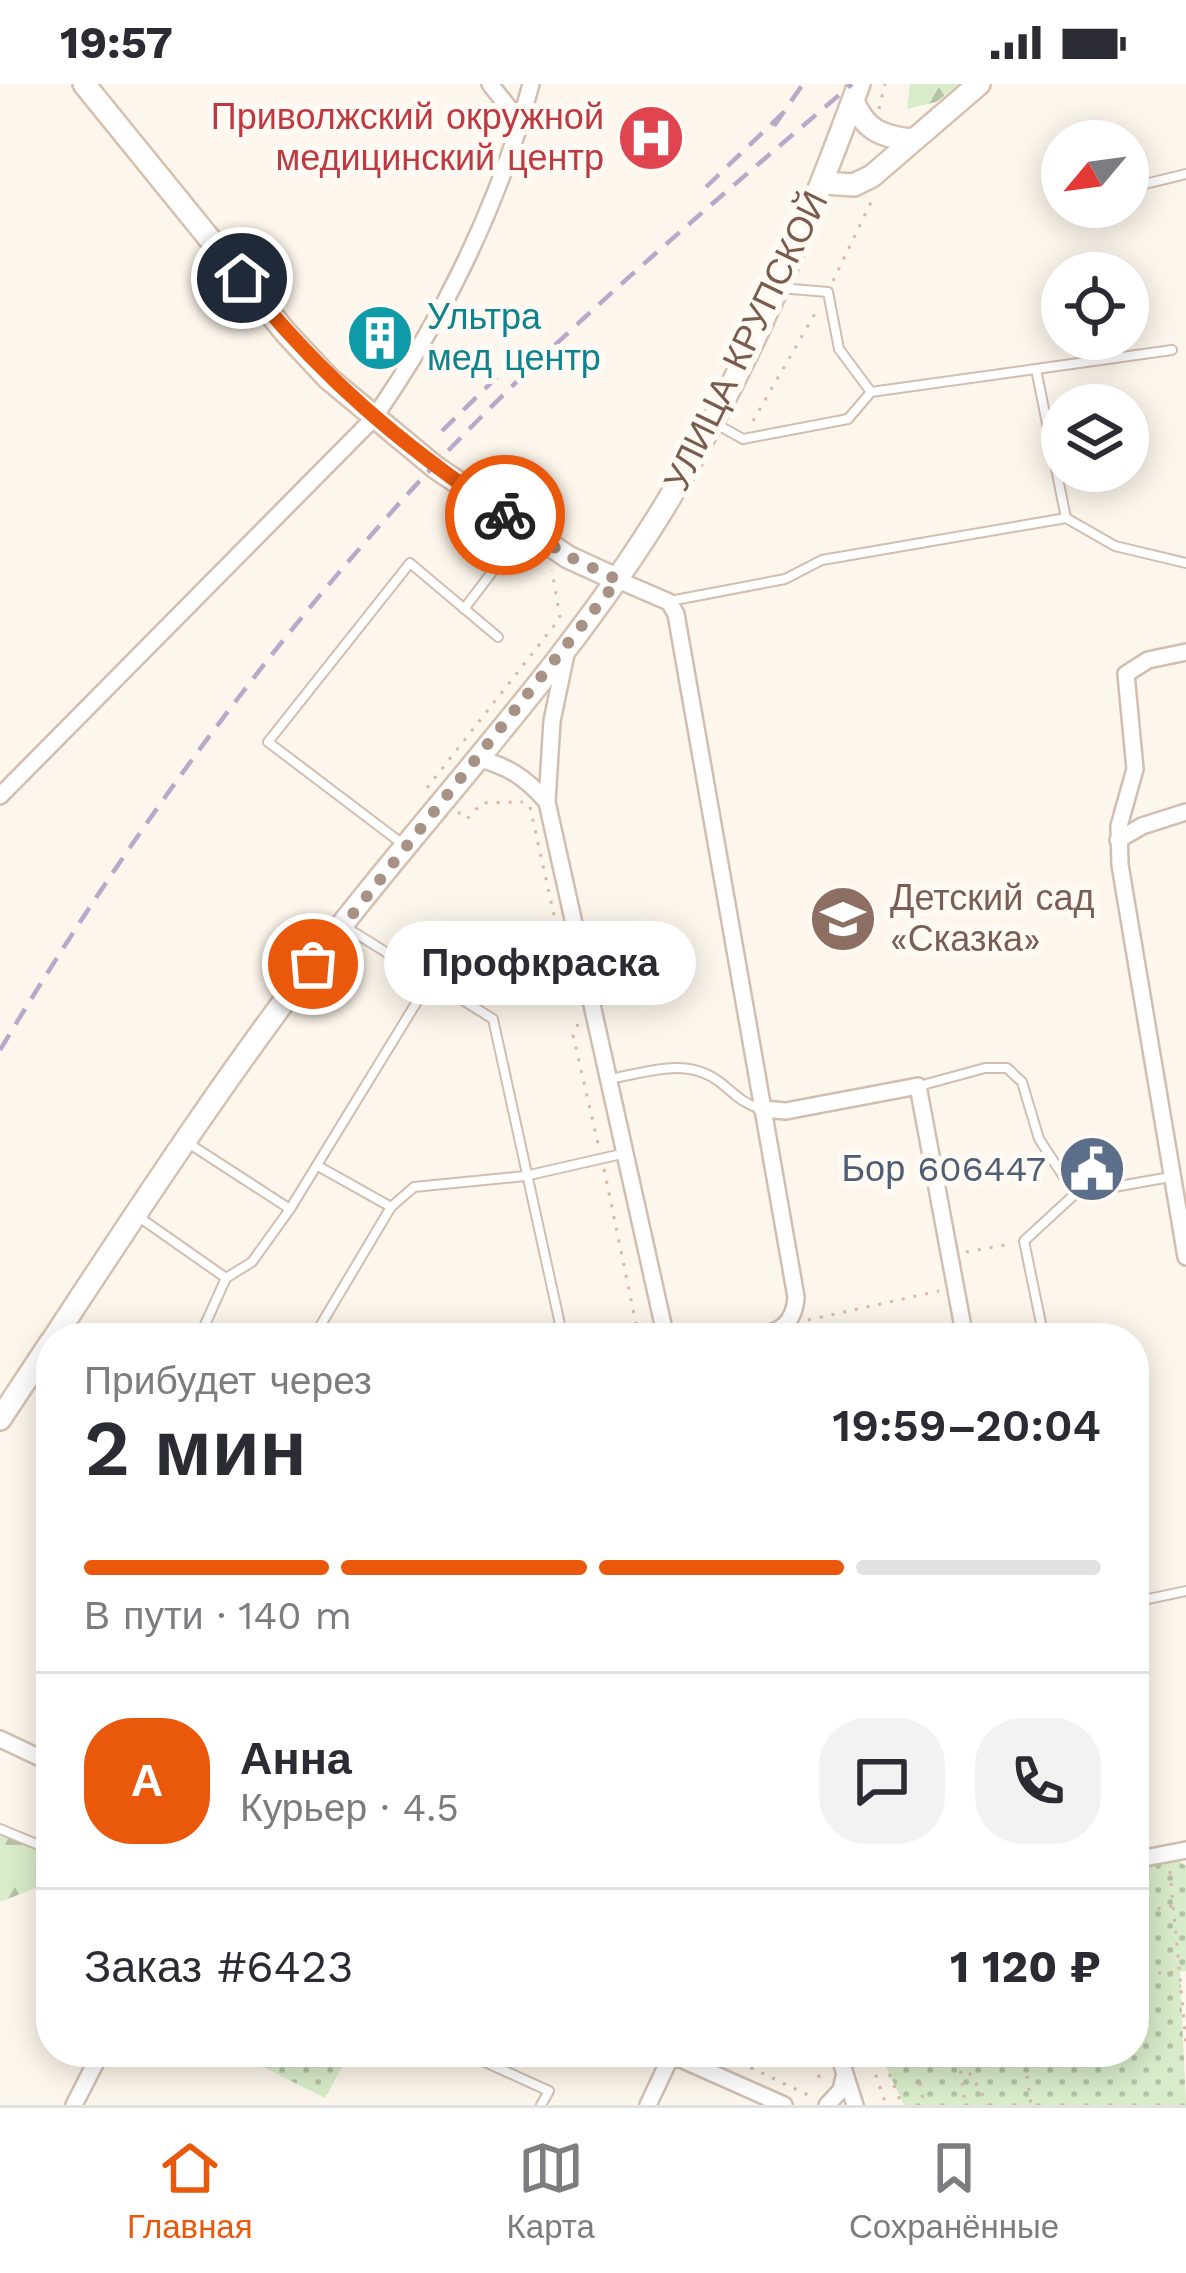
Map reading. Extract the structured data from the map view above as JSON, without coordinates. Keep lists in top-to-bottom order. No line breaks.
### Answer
{"streets":{"street":["УЛИЦА КРУПСКОЙ"]},"places":{"hospital":["Приволжский окружной медицинский центр"],"building":["Ультра мед центр"],"school or university":["Детский сад «Сказка»"],"other":["Профкраска"],"public building":["Бор 606447"]},"north":"bottom left","page":{"status":"19:57","bubble":"Профкраска","heading":["2 мин","Прибудет через","19:59–20:04"],"panel":["Анна","Курьер · 4.5","Заказ #6423","1 120 ₽"],"bar":"В пути · 140 m","round":"А","tabs":["Главная","Карта","Сохранённые"]}}
